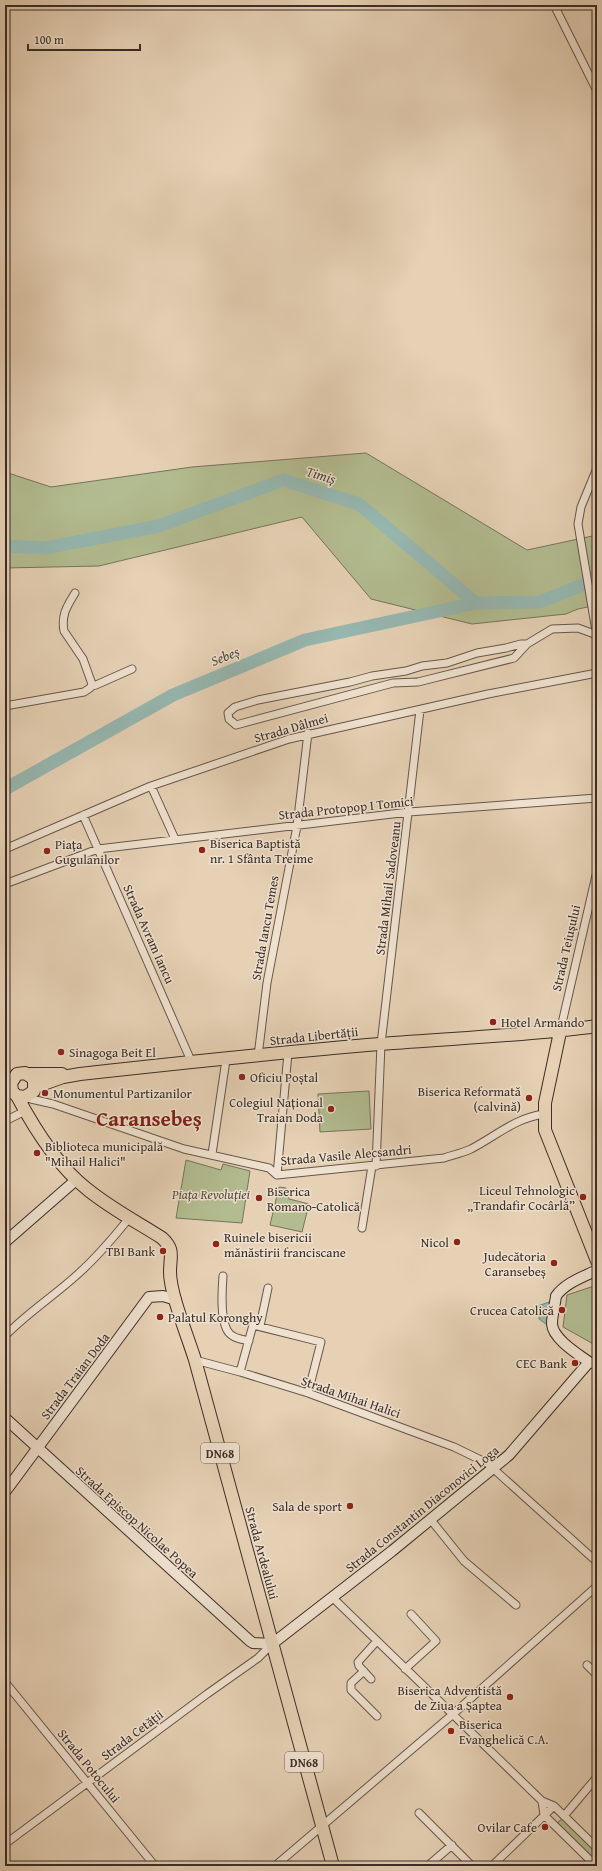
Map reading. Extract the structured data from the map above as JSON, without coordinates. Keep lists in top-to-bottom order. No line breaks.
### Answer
{"streets":{"main road":["Strada Libertății","DN68","Strada Ardealului"],"street":["Strada Dâlmei","Strada Protopop I Tomici","Strada Mihail Sadoveanu","Strada Iancu Temes","Strada Avram Iancu","Strada Teiușului","Strada Vasile Alecsandri","Strada Traian Doda","Strada Mihai Halici","Strada Constantin Diaconovici Loga","Strada Episcop Nicolae Popea","Strada Cetății","Strada Potocului"]},"crossings":[["Strada Dâlmei","Strada Mihail Sadoveanu"],["Strada Dâlmei","Strada Iancu Temes"],["Strada Dâlmei","Strada Avram Iancu"],["Strada Protopop I Tomici","Strada Mihail Sadoveanu"],["Strada Protopop I Tomici","Strada Iancu Temes"],["Strada Protopop I Tomici","Strada Avram Iancu"],["Strada Mihail Sadoveanu","Strada Libertății"],["Strada Mihail Sadoveanu","Strada Vasile Alecsandri"],["Strada Iancu Temes","Strada Libertății"],["Strada Avram Iancu","Strada Libertății"],["Strada Teiușului","Strada Libertății"],["Strada Libertății","Strada Vasile Alecsandri"],["Strada Libertății","DN68"],["Strada Vasile Alecsandri","DN68"],["Strada Traian Doda","Strada Episcop Nicolae Popea"],["Strada Traian Doda","Strada Ardealului"],["Strada Mihai Halici","Strada Constantin Diaconovici Loga"],["Strada Mihai Halici","Strada Ardealului"],["DN68","Strada Ardealului"],["Strada Constantin Diaconovici Loga","Strada Episcop Nicolae Popea"],["Strada Constantin Diaconovici Loga","Strada Ardealului"],["Strada Constantin Diaconovici Loga","Strada Cetății"],["Strada Episcop Nicolae Popea","Strada Ardealului"],["Strada Episcop Nicolae Popea","Strada Cetății"],["Strada Ardealului","Strada Cetății"],["Strada Cetății","Strada Potocului"]],"districts":["Caransebeș"],"water":["Timiș","Sebeș"],"parks":["Piața Revoluției"],"places":["Biserica Baptistă nr. 1 Sfânta Treime","Piața Gugulanilor","Hotel Armando","Sinagoga Beit El","Oficiu Poștal","Monumentul Partizanilor","Biserica Reformată (calvină)","Colegiul Național Traian Doda","Biblioteca municipală \"Mihail Halici\"","Liceul Tehnologic „Trandafir Cocârlă”","Biserica Romano-Catolică","Nicol","Ruinele bisericii mănăstirii franciscane","TBI Bank","Judecătoria Caransebeș","Crucea Catolică","Palatul Koronghy","CEC Bank","Sala de sport","Biserica Adventistă de Ziua a Șaptea","Biserica Evanghelică C.A.","Ovilar Cafe"],"scale_bar":"100 m"}
